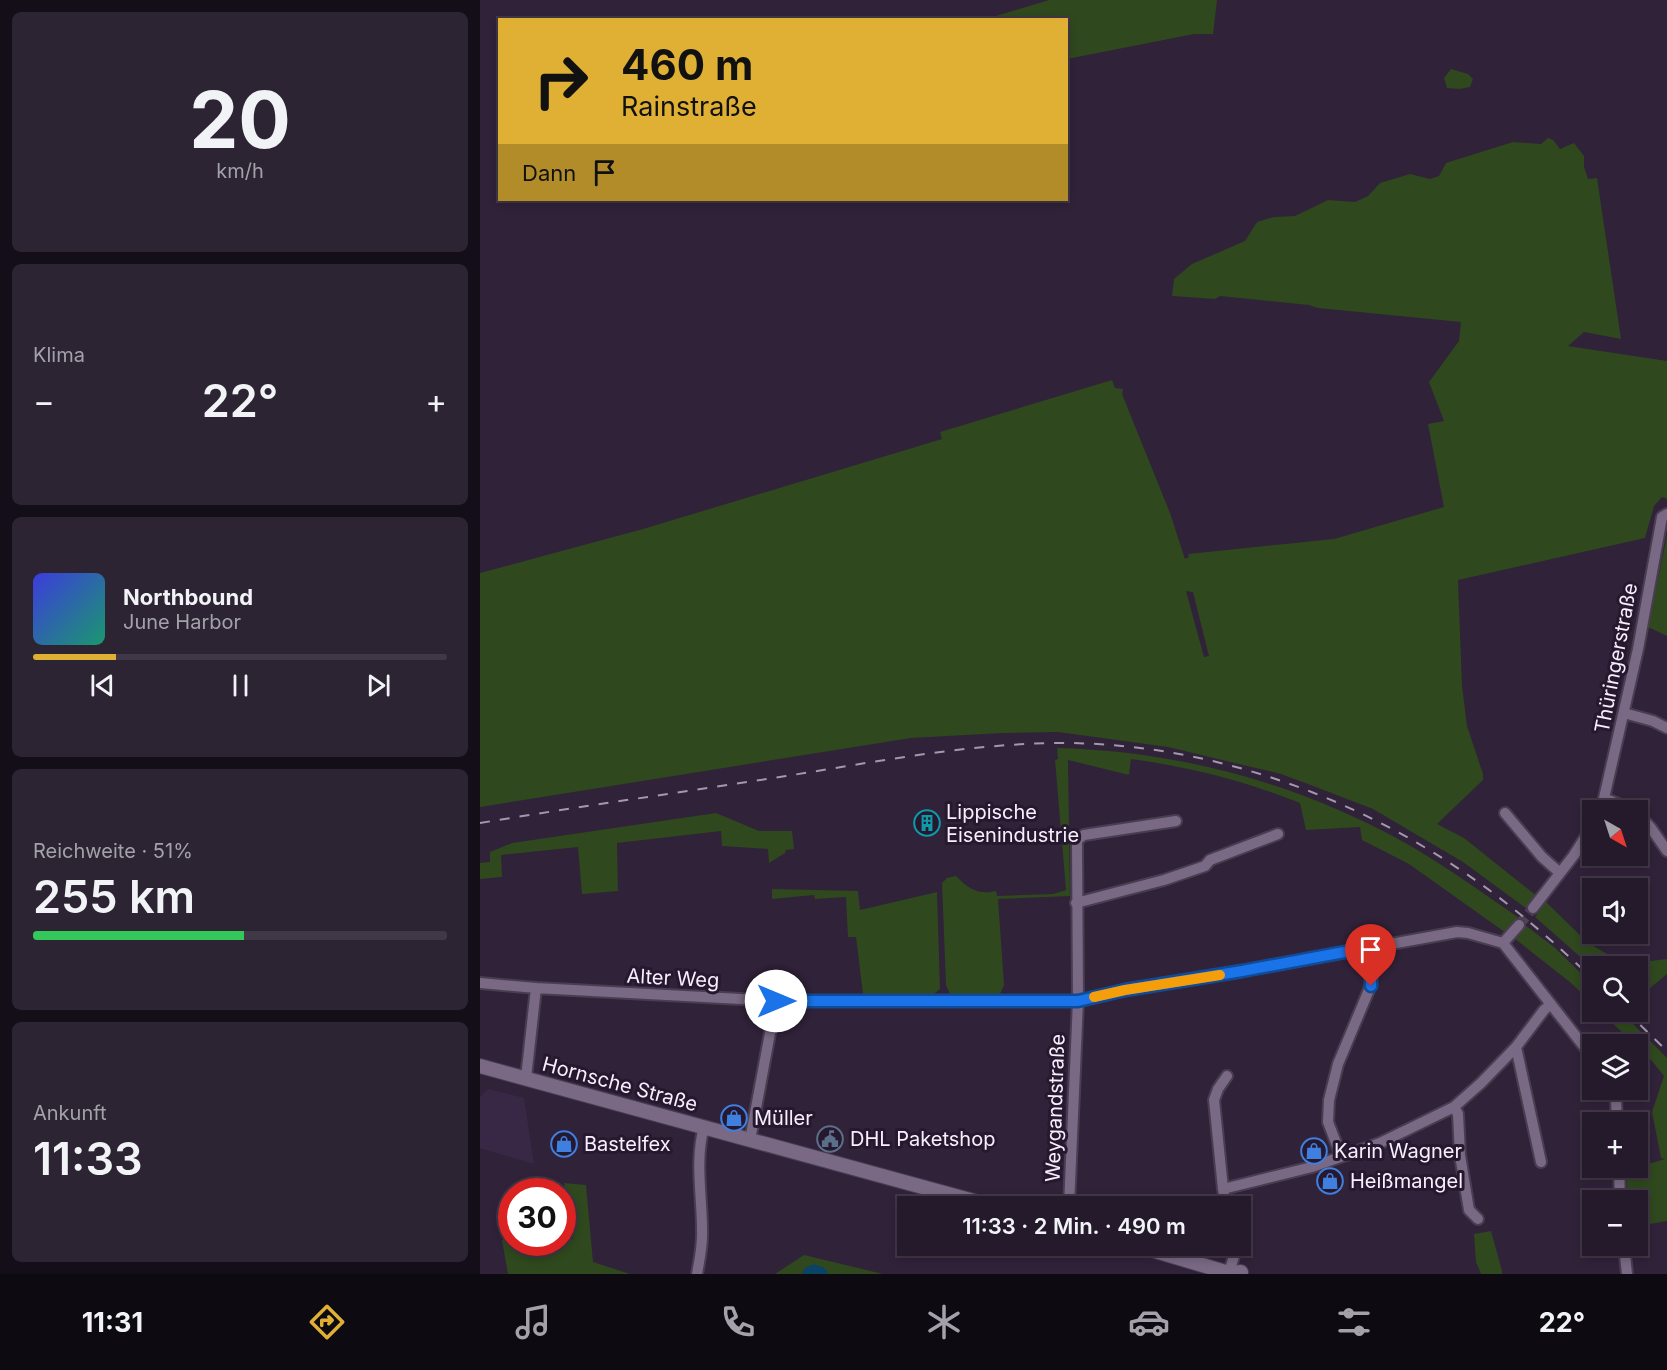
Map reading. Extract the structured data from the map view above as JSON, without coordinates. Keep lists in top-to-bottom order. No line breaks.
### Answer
{"streets":{"main road":["Hornsche Straße"],"street":["Thüringerstraße","Alter Weg","Weygandstraße"]},"crossings":[["Alter Weg","Weygandstraße"]],"places":{"building":["Lippische Eisenindustrie"],"shop":["Müller","Bastelfex","Karin Wagner","Heißmangel"],"public building":["DHL Paketshop"]},"north":"bottom right","page":{"tile":[["20","km/h"],"Klima",["Reichweite · 51%","255 km"],["Ankunft","11:33"]],"turn":["460 m","Rainstraße"],"then":"Dann","heat":["−","22°","+"],"song":["Northbound","June Harbor"],"map_buttons":["+","−"],"limit":"30","trip":"11:33 · 2 Min. · 490 m","tabs":["11:31","22°"]}}
